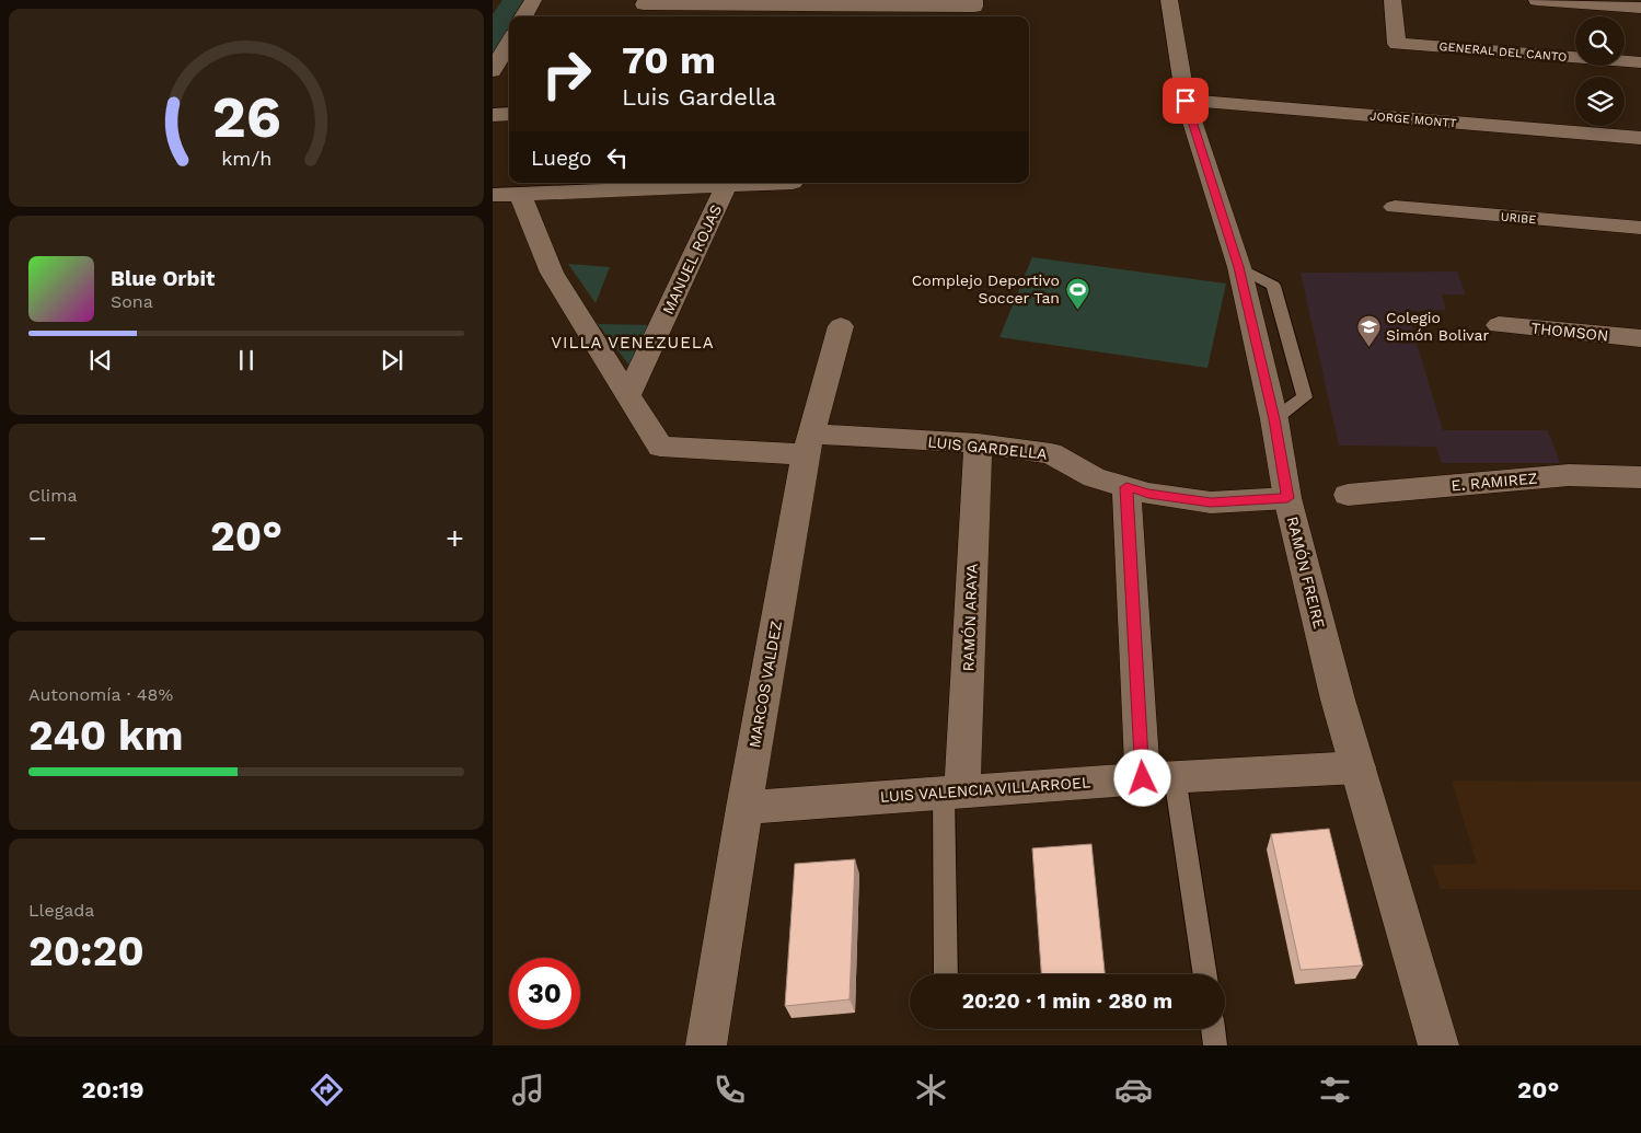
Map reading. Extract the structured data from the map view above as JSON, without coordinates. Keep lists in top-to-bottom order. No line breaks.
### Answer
{"streets":{"street":["GENERAL DEL CANTO","JORGE MONTT","URIBE","MANUEL ROJAS","THOMSON","LUIS GARDELLA","E. RAMIREZ","RAMÓN FREIRE","RAMÓN ARAYA","MARCOS VALDEZ","LUIS VALENCIA VILLARROEL"]},"crossings":[["JORGE MONTT","RAMÓN FREIRE"],["MANUEL ROJAS","LUIS GARDELLA"],["LUIS GARDELLA","RAMÓN FREIRE"],["LUIS GARDELLA","RAMÓN ARAYA"],["LUIS GARDELLA","MARCOS VALDEZ"],["RAMÓN FREIRE","LUIS VALENCIA VILLARROEL"],["RAMÓN ARAYA","LUIS VALENCIA VILLARROEL"],["MARCOS VALDEZ","LUIS VALENCIA VILLARROEL"]],"districts":["VILLA VENEZUELA"],"places":{"sports":["Complejo Deportivo Soccer Tan"],"school or university":["Colegio Simón Bolivar"]},"page":{"turn":["70 m","Luis Gardella"],"then":"Luego","song":["Blue Orbit","Sona"],"tile":["Clima",["Autonomía · 48%","240 km"],["Llegada","20:20"]],"heat":["−","20°","+"],"limit":"30","trip":"20:20 · 1 min · 280 m","tabs":["20:19","20°"],"gauge":["26","km/h"]}}
